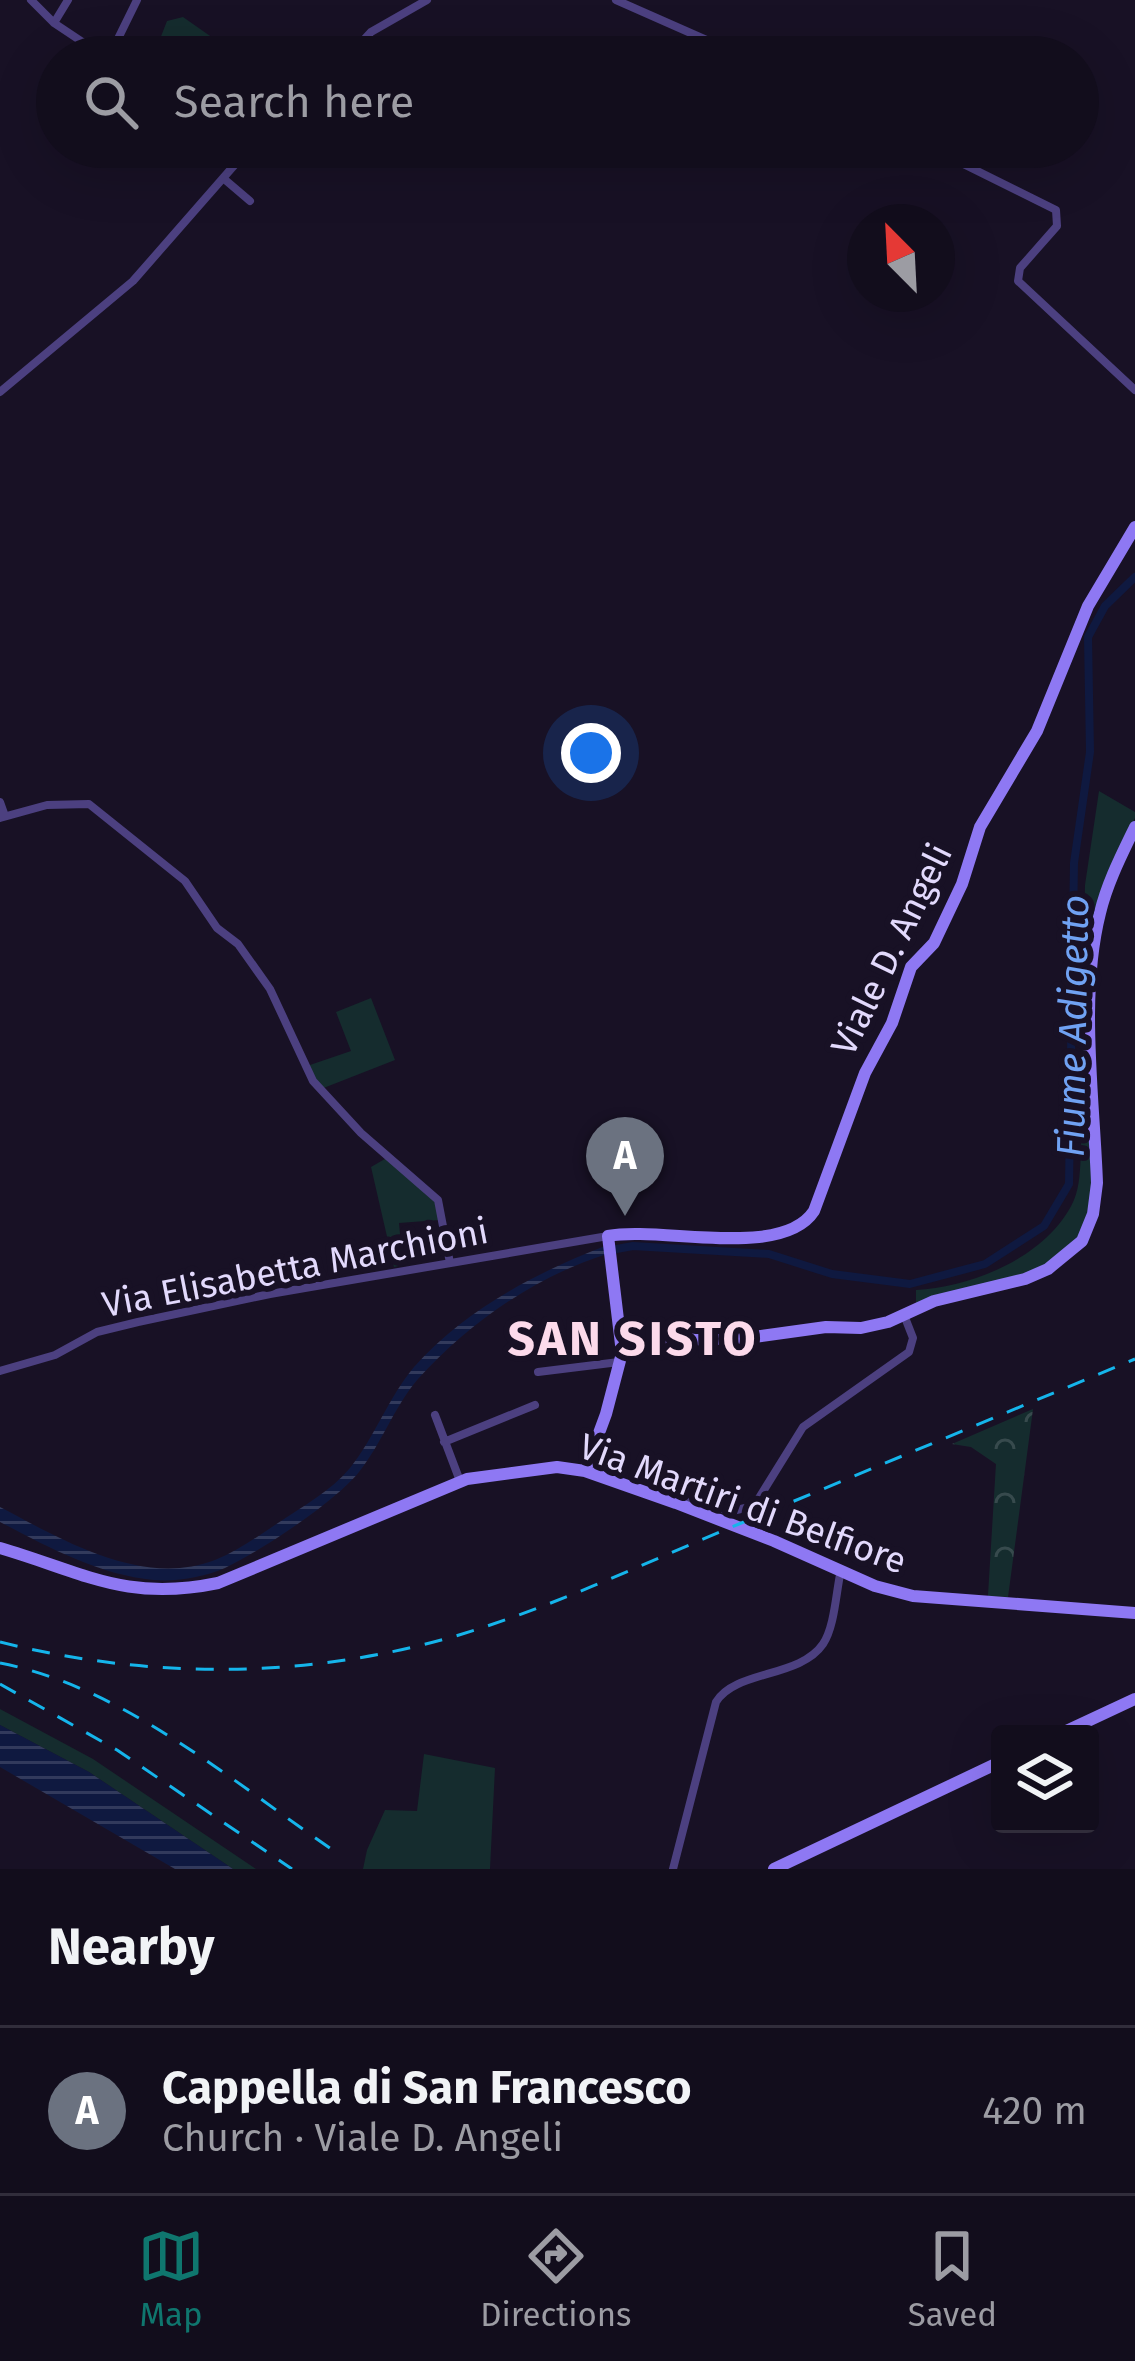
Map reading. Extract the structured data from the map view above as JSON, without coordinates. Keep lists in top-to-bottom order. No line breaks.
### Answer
{"streets":{"street":["Viale D. Angeli","Via Elisabetta Marchioni","Via Martiri di Belfiore"]},"crossings":[["Viale D. Angeli","Via Elisabetta Marchioni"]],"districts":["SAN SISTO"],"water":["Fiume Adigetto"],"north":"top left","page":{"search":"Search here","pins":"A","heading":"Nearby","list":[{"mark":"A","name":"Cappella di San Francesco","note":"Church · Viale D. Angeli","value":"420 m"}],"nav":["Map","Directions","Saved"]}}
